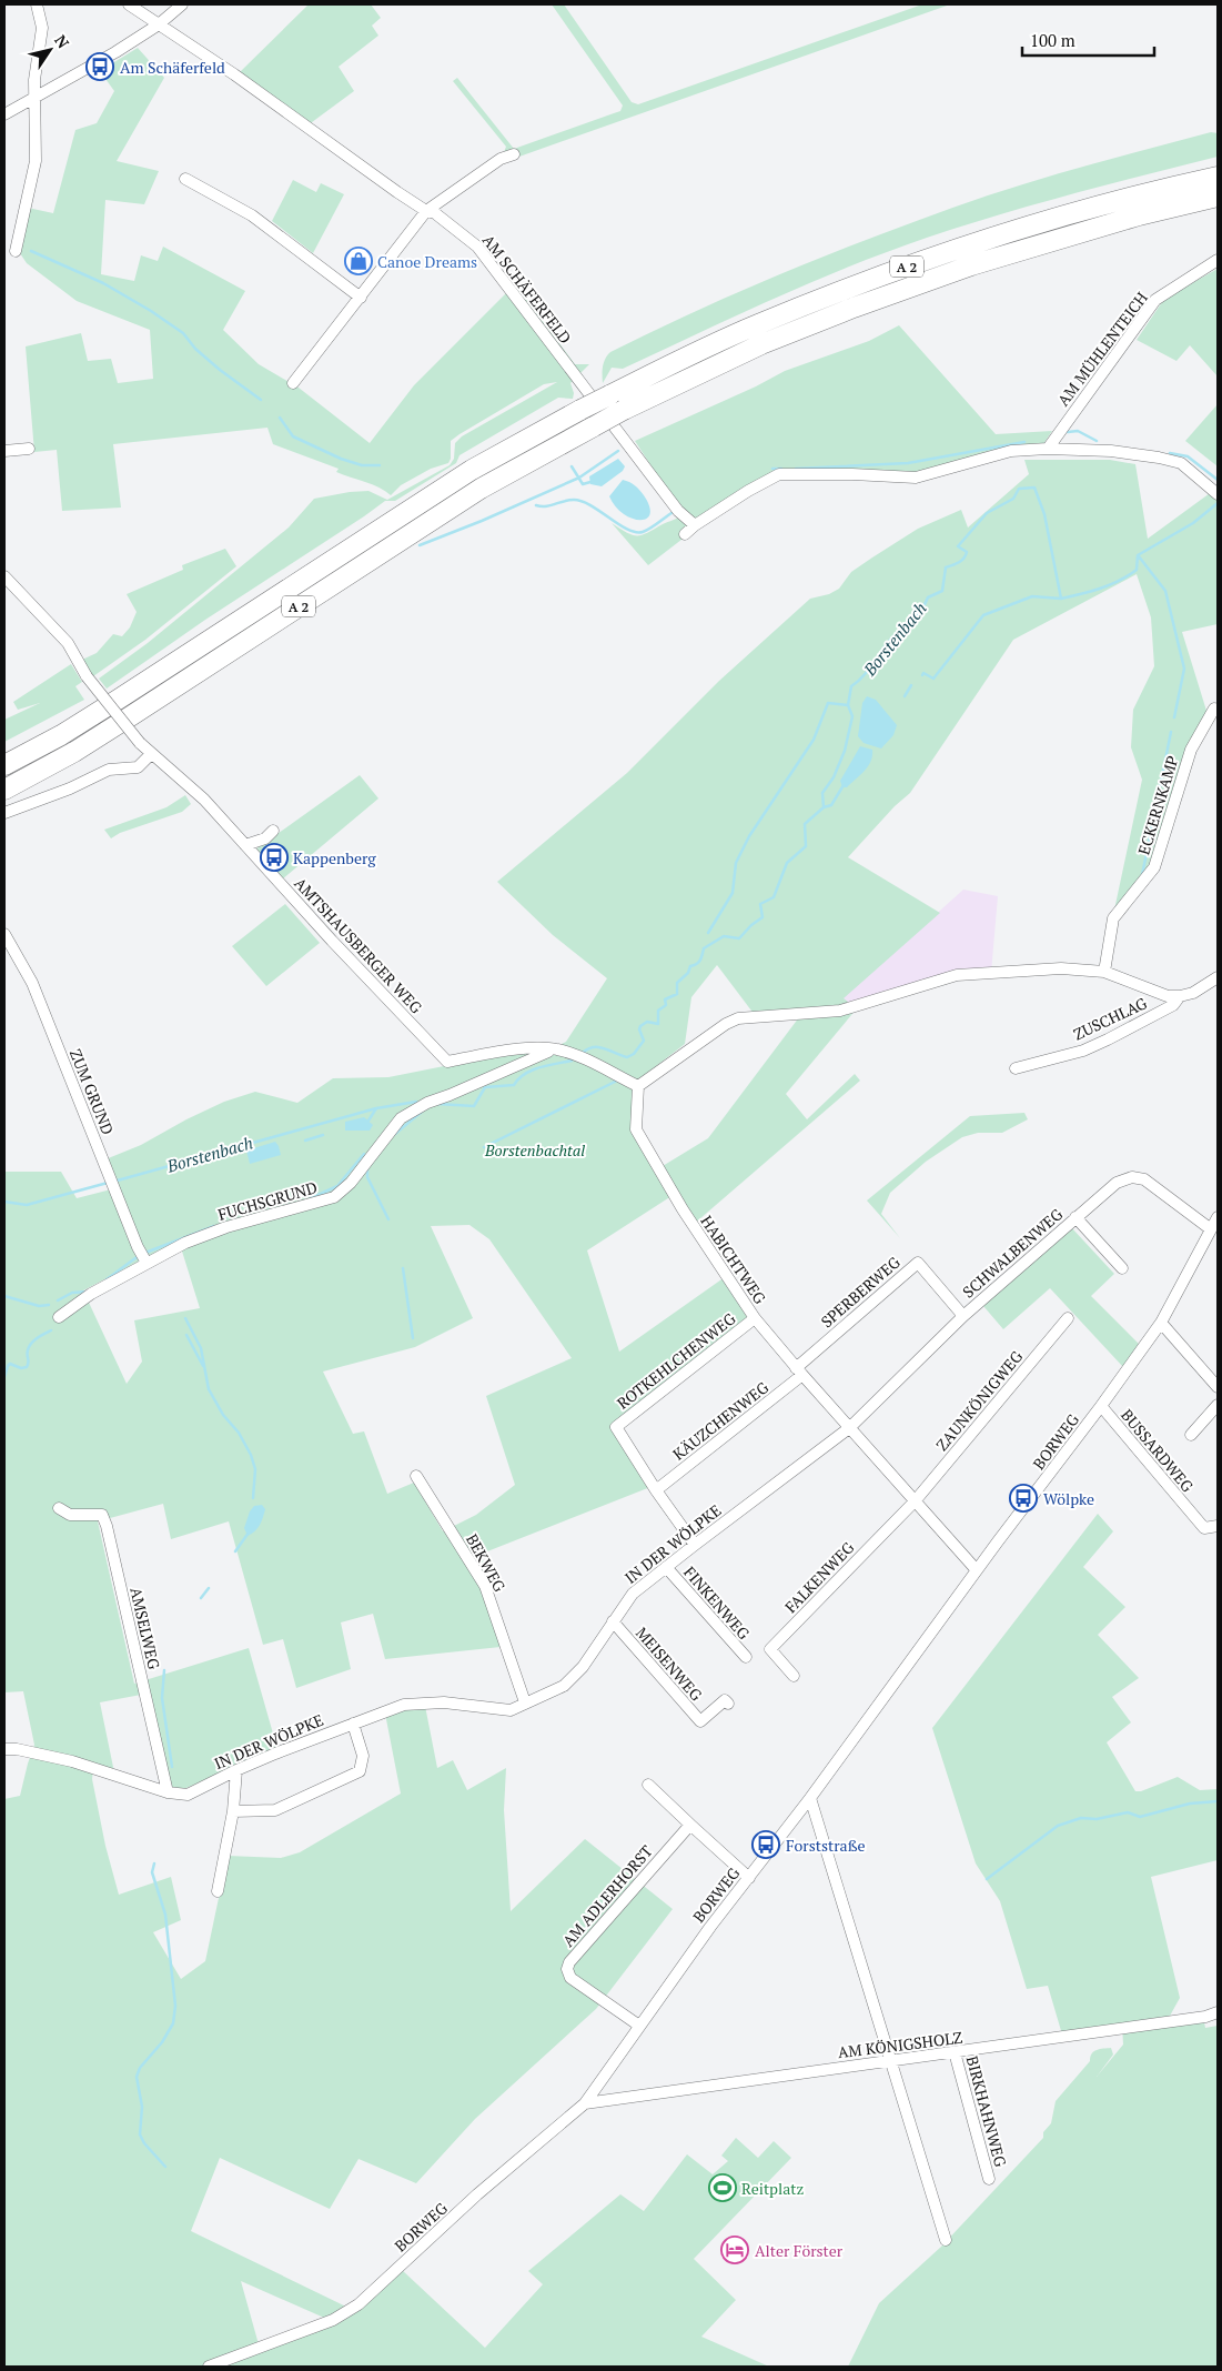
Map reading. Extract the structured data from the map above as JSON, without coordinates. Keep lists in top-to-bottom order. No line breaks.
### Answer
{"streets":{"highway":["A 2"],"street":["AM SCHÄFERFELD","AM MÜHLENTEICH","ECKERNKAMP","AMTSHAUSBERGER WEG","ZUSCHLAG","ZUM GRUND","FUCHSGRUND","SCHWALBENWEG","HABICHTWEG","SPERBERWEG","ROTKEHLCHENWEG","ZAUNKÖNIGWEG","KÄUZCHENWEG","BORWEG","BUSSARDWEG","IN DER WÖLPKE","BEKWEG","FALKENWEG","FINKENWEG","AMSELWEG","MEISENWEG","AM ADLERHORST","AM KÖNIGSHOLZ","BIRKHAHNWEG"]},"crossings":[["AMTSHAUSBERGER WEG","FUCHSGRUND"],["AMTSHAUSBERGER WEG","HABICHTWEG"],["ZUM GRUND","FUCHSGRUND"],["SCHWALBENWEG","HABICHTWEG"],["SCHWALBENWEG","SPERBERWEG"],["SCHWALBENWEG","BORWEG"],["SCHWALBENWEG","IN DER WÖLPKE"],["HABICHTWEG","SPERBERWEG"],["HABICHTWEG","ROTKEHLCHENWEG"],["HABICHTWEG","KÄUZCHENWEG"],["HABICHTWEG","IN DER WÖLPKE"],["SPERBERWEG","KÄUZCHENWEG"],["ROTKEHLCHENWEG","KÄUZCHENWEG"],["ZAUNKÖNIGWEG","FALKENWEG"],["BORWEG","BUSSARDWEG"],["BORWEG","AM ADLERHORST"],["BORWEG","AM KÖNIGSHOLZ"],["IN DER WÖLPKE","BEKWEG"],["IN DER WÖLPKE","FINKENWEG"],["IN DER WÖLPKE","AMSELWEG"],["IN DER WÖLPKE","MEISENWEG"],["AM KÖNIGSHOLZ","BIRKHAHNWEG"]],"water":["Borstenbach"],"parks":["Borstenbachtal"],"places":{"bus stop":["Am Schäferfeld","Kappenberg","Wölpke","Forststraße"],"shop":["Canoe Dreams"],"sports":["Reitplatz"],"hotel":["Alter Förster"]},"scale_bar":"100 m","north":"top right"}
